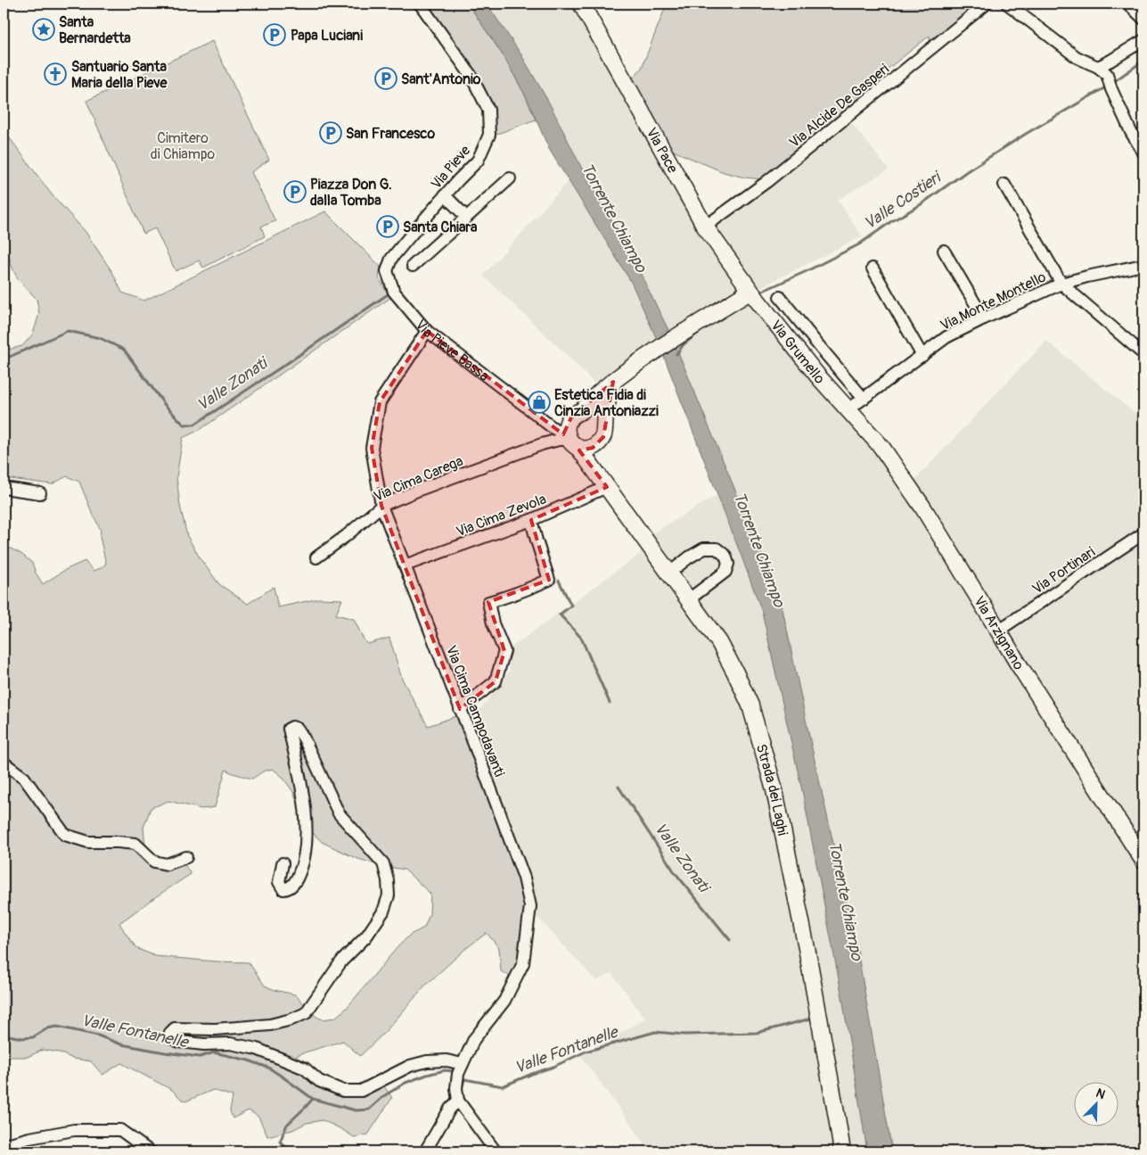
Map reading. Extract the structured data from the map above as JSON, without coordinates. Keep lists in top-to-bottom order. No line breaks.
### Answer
{"streets":{"street":["Via Alcide De Gasperi","Via Pace","Via Pieve","Via Monte Montello","Via Pieve Bassa","Via Grumello","Via Cima Carega","Via Cima Zevola","Via Portinari","Via Arzignano","Via Cima Campodavanti","Strada dei Laghi"]},"crossings":[["Via Alcide De Gasperi","Via Pace"],["Via Pace","Via Grumello"],["Via Pieve","Via Pieve Bassa"],["Via Monte Montello","Via Grumello"],["Via Monte Montello","Via Arzignano"],["Via Pieve Bassa","Via Cima Carega"],["Via Pieve Bassa","Via Cima Campodavanti"],["Via Pieve Bassa","Strada dei Laghi"],["Via Grumello","Via Arzignano"],["Via Cima Carega","Via Cima Campodavanti"],["Via Cima Carega","Strada dei Laghi"],["Via Cima Zevola","Via Cima Campodavanti"],["Via Cima Zevola","Strada dei Laghi"],["Via Portinari","Via Arzignano"]],"water":["Valle Costieri","Torrente Chiampo","Valle Zonati","Valle Fontanelle"],"parks":["Cimitero di Chiampo"],"places":{"place":["Santa Bernardetta"],"parking":["Papa Luciani","Sant'Antonio","San Francesco","Piazza Don G. dalla Tomba","Santa Chiara"],"church":["Santuario Santa Maria della Pieve"],"shop":["Estetica Fidia di Cinzia Antoniazzi"]},"north":"top right"}
